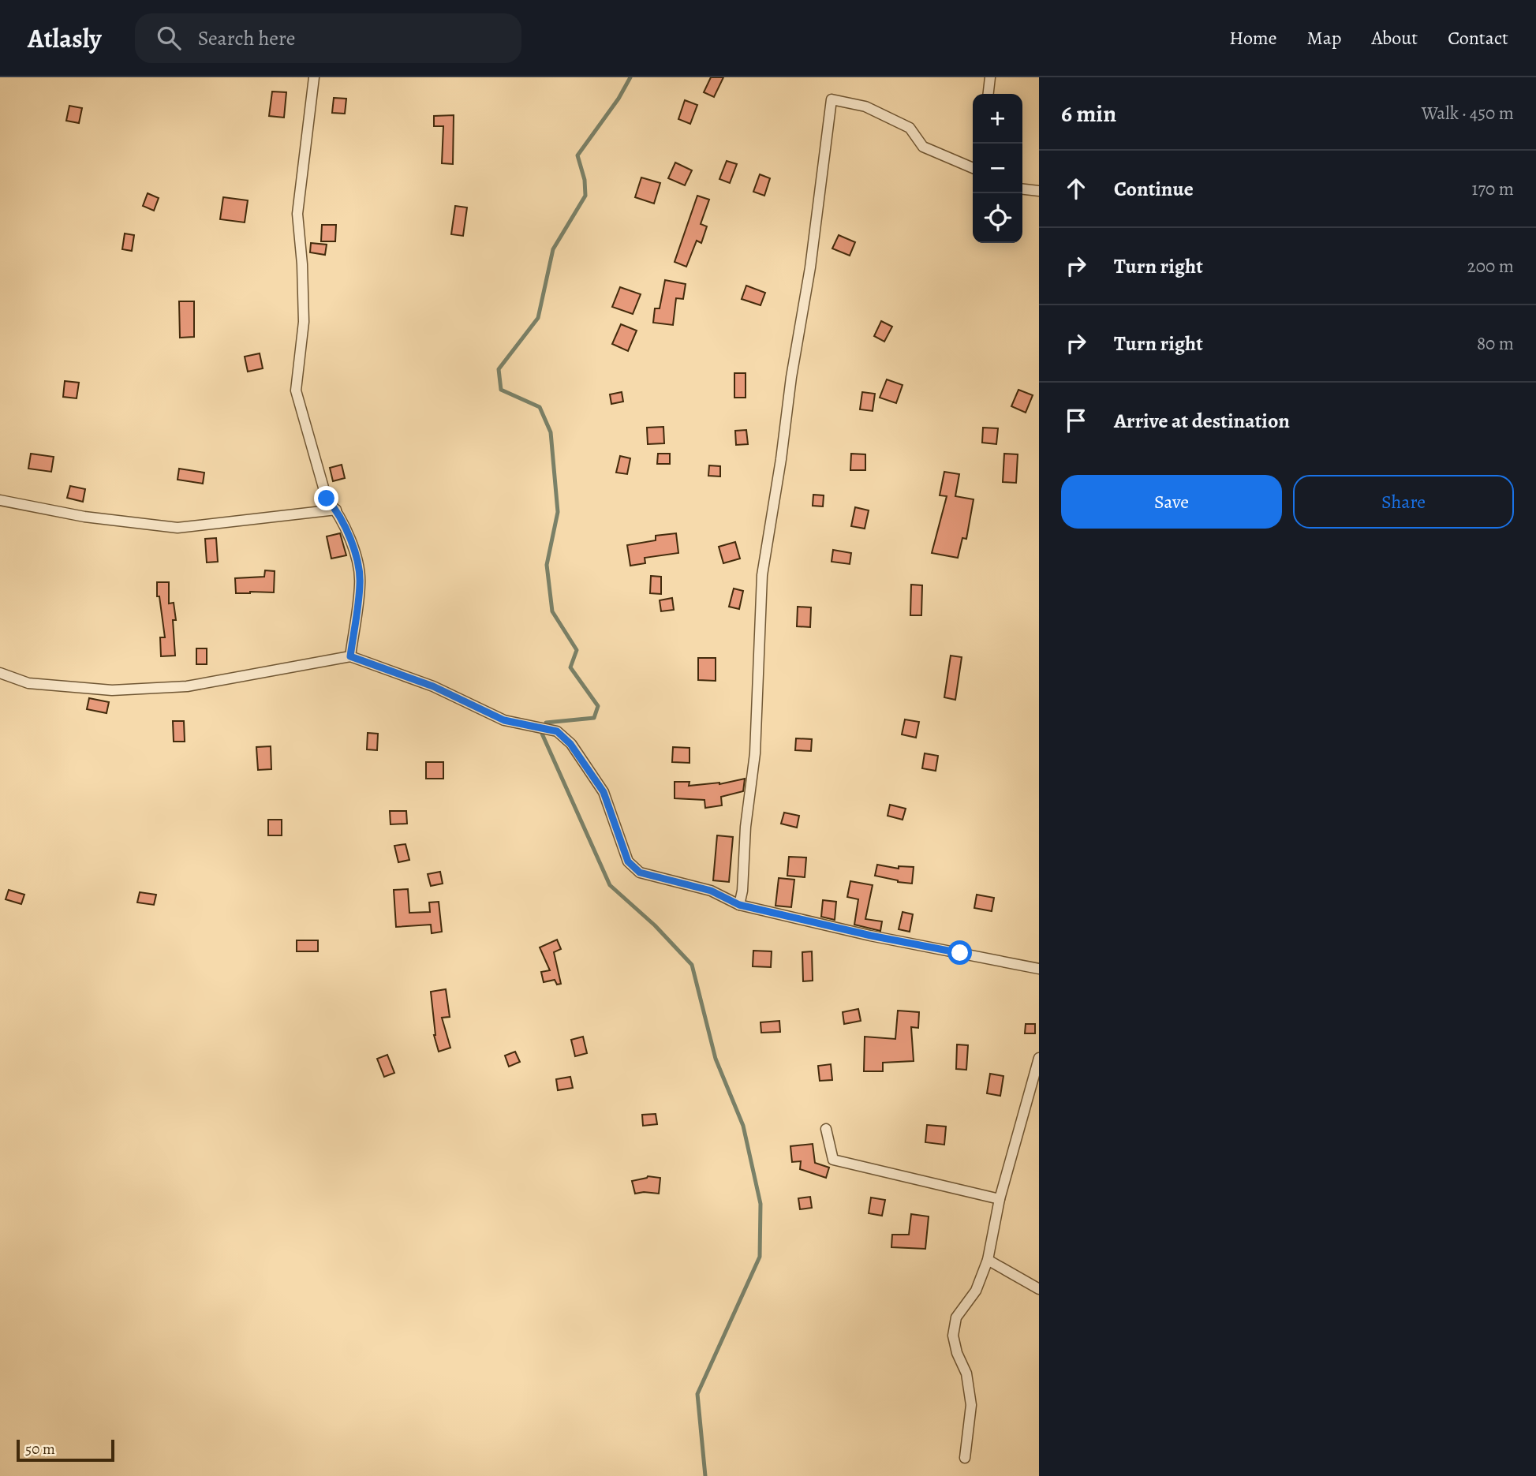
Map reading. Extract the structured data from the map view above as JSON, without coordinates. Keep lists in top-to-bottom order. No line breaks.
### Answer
{"scale_bar":"50 m","page":{"header":"Atlasly","search":"Search here","nav":["Home","Map","About","Contact"],"heading":["6 min","Walk · 450 m"],"map_buttons":["+","−"],"list":[["Continue","170 m"],["Turn right","200 m"],["Turn right","80 m"],"Arrive at destination"],"buttons":["Save","Share"],"scale":"50 m"}}
